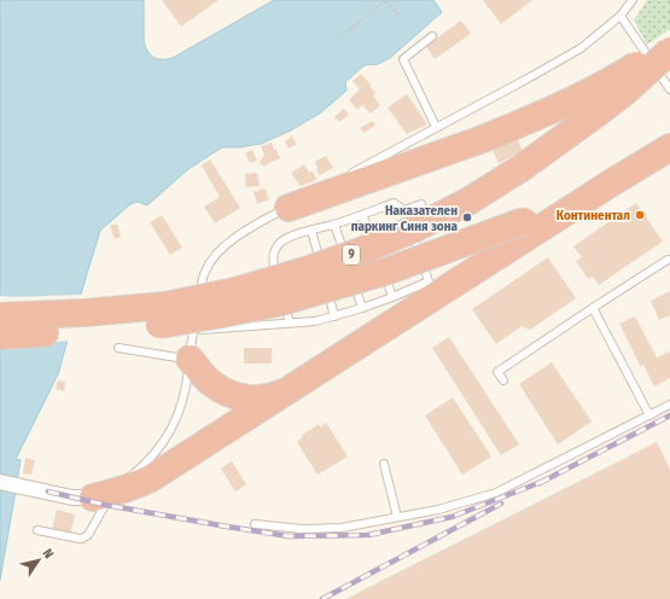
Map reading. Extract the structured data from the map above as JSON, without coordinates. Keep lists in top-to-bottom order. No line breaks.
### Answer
{"streets":{"highway":["9"]},"places":["Континентал","Наказателен паркинг Синя зона"],"north":"top right"}
